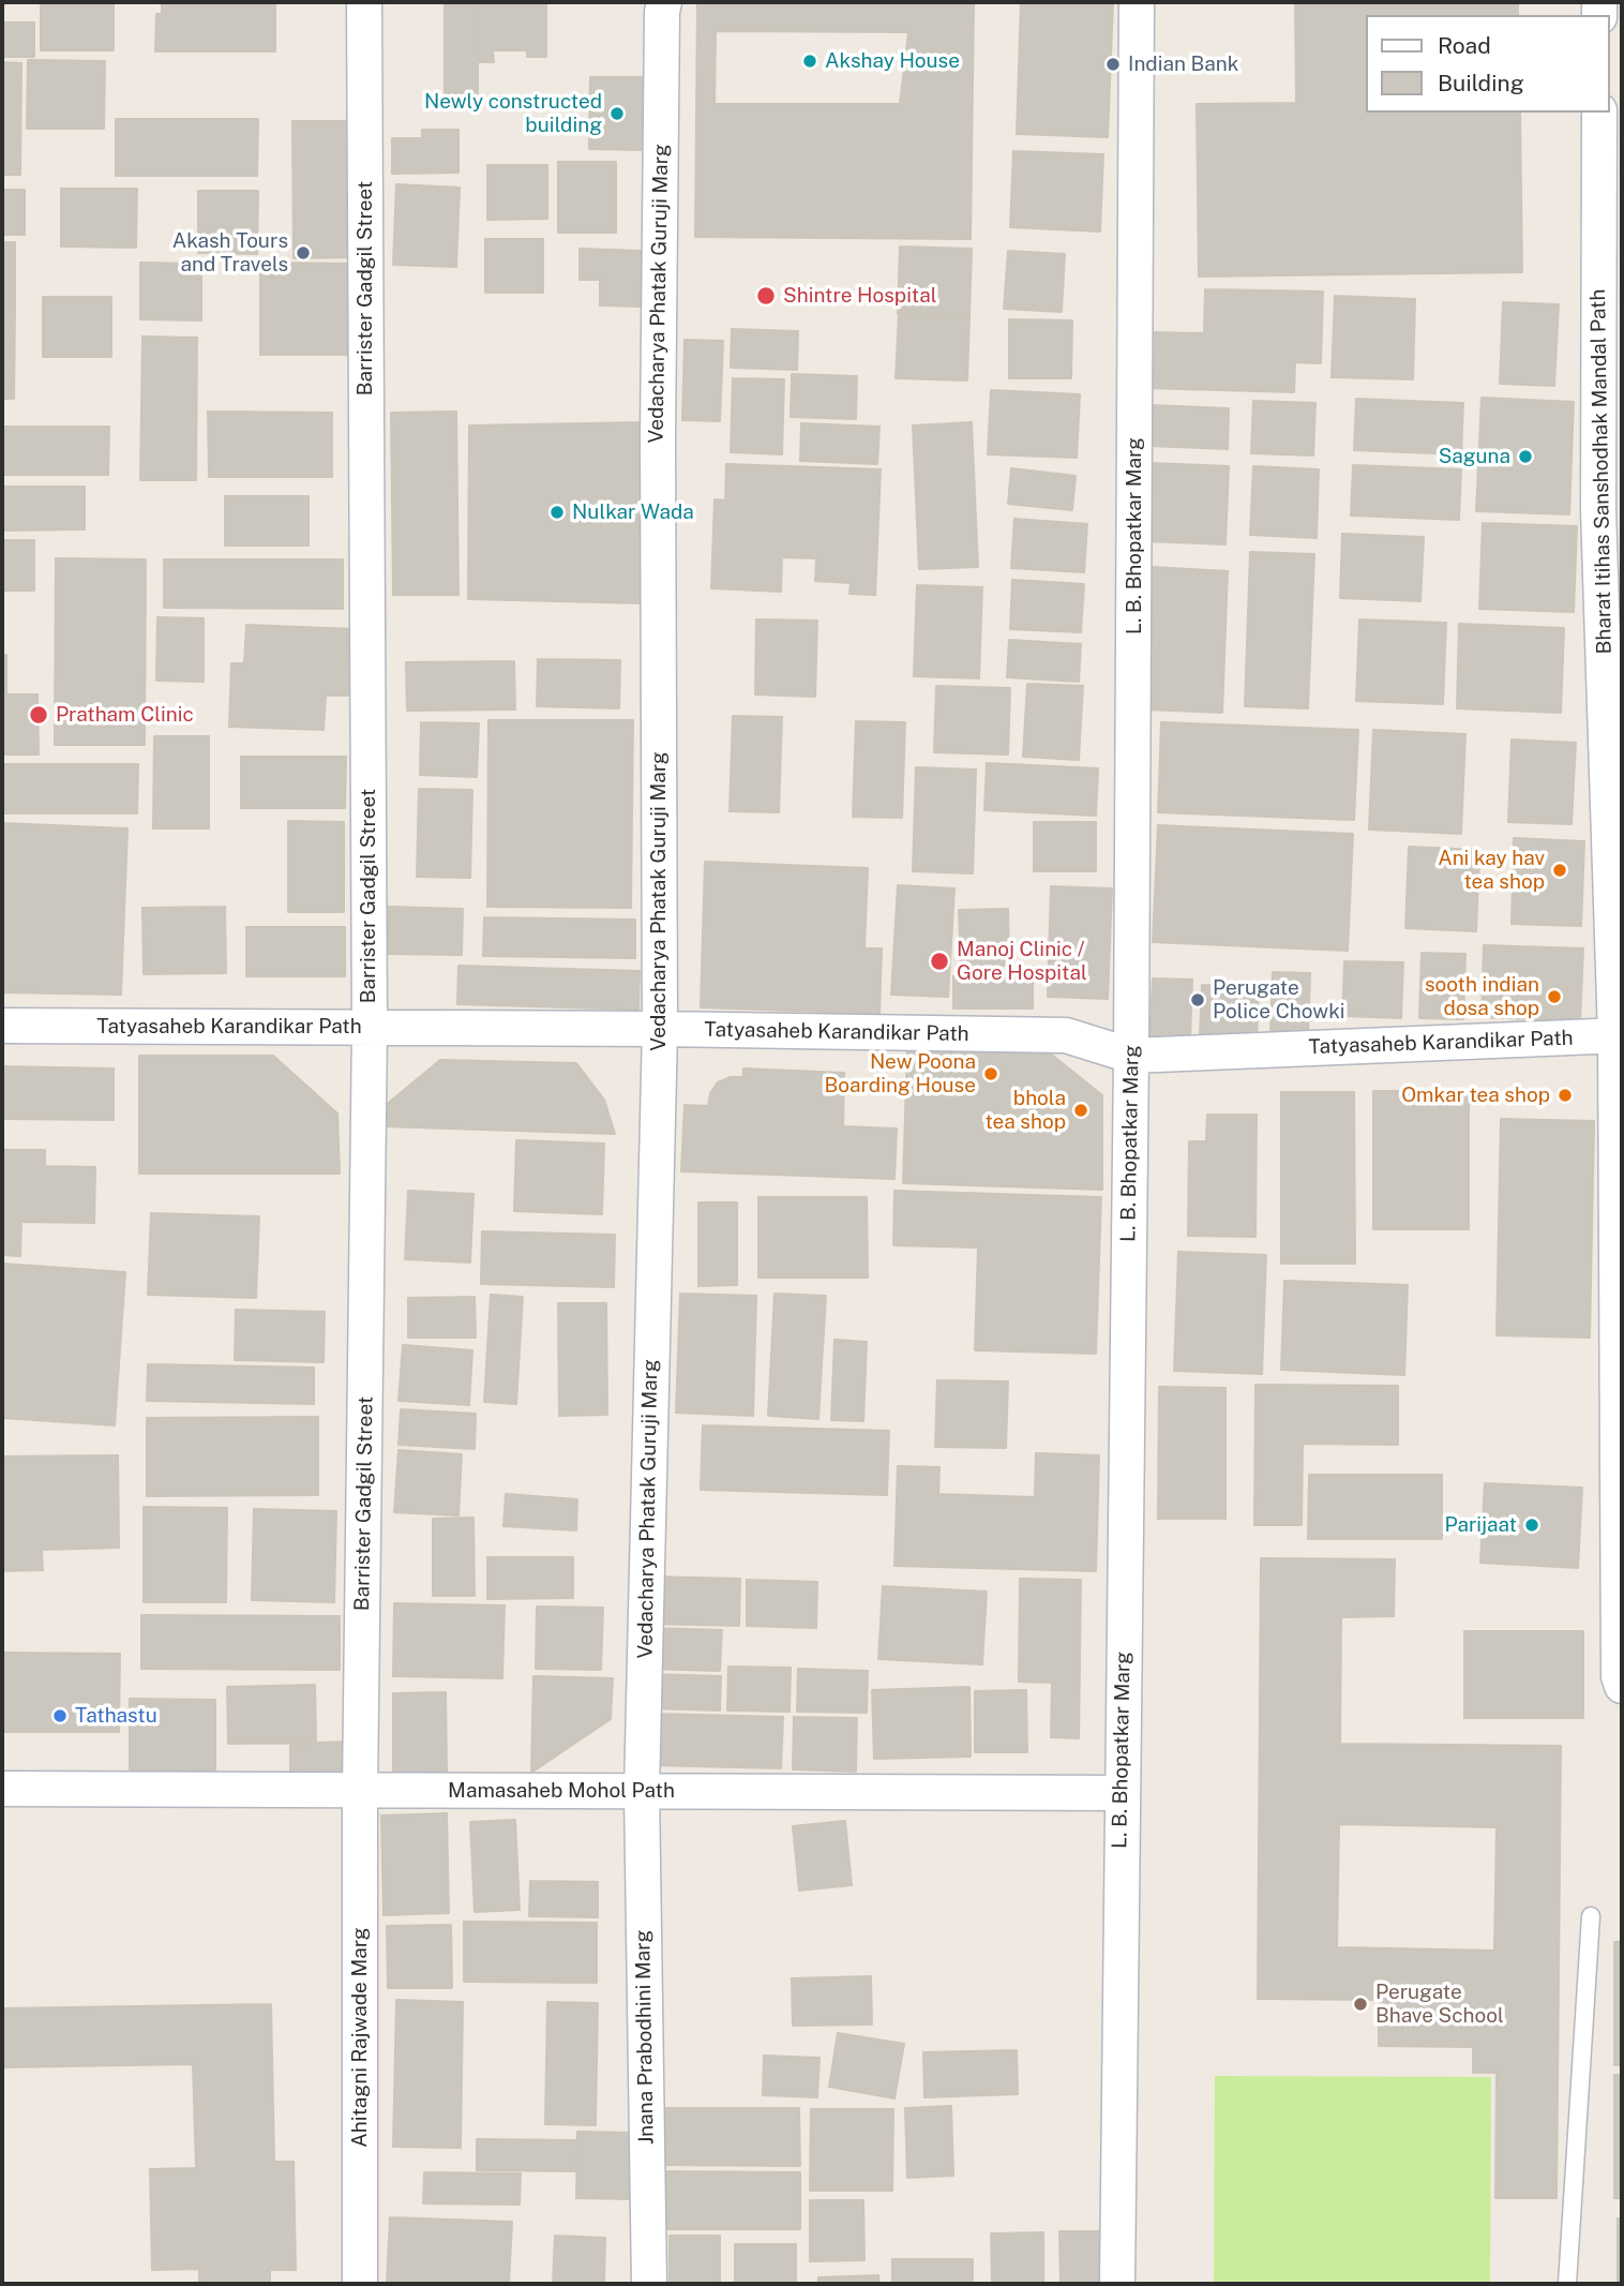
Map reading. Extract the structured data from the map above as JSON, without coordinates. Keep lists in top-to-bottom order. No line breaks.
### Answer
{"streets":{"street":["Barrister Gadgil Street","Vedacharya Phatak Guruji Marg","Bharat Itihas Sanshodhak Mandal Path","L. B. Bhopatkar Marg","Tatyasaheb Karandikar Path","Mamasaheb Mohol Path","Ahitagni Rajwade Marg","Jnana Prabodhini Marg"]},"crossings":[["Barrister Gadgil Street","Tatyasaheb Karandikar Path"],["Barrister Gadgil Street","Mamasaheb Mohol Path"],["Barrister Gadgil Street","Ahitagni Rajwade Marg"],["Vedacharya Phatak Guruji Marg","Tatyasaheb Karandikar Path"],["Vedacharya Phatak Guruji Marg","Mamasaheb Mohol Path"],["Vedacharya Phatak Guruji Marg","Jnana Prabodhini Marg"],["Bharat Itihas Sanshodhak Mandal Path","Tatyasaheb Karandikar Path"],["L. B. Bhopatkar Marg","Tatyasaheb Karandikar Path"],["L. B. Bhopatkar Marg","Mamasaheb Mohol Path"],["Mamasaheb Mohol Path","Ahitagni Rajwade Marg"],["Mamasaheb Mohol Path","Jnana Prabodhini Marg"]],"places":["Akshay House","Indian Bank","Newly constructed building","Akash Tours and Travels","Shintre Hospital","Saguna","Nulkar Wada","Pratham Clinic","Ani kay hav tea shop","Manoj Clinic / Gore Hospital","sooth indian dosa shop","Perugate Police Chowki","New Poona Boarding House","Omkar tea shop","bhola tea shop","Parijaat","Tathastu","Perugate Bhave School"],"legend":["Road","Building"]}
